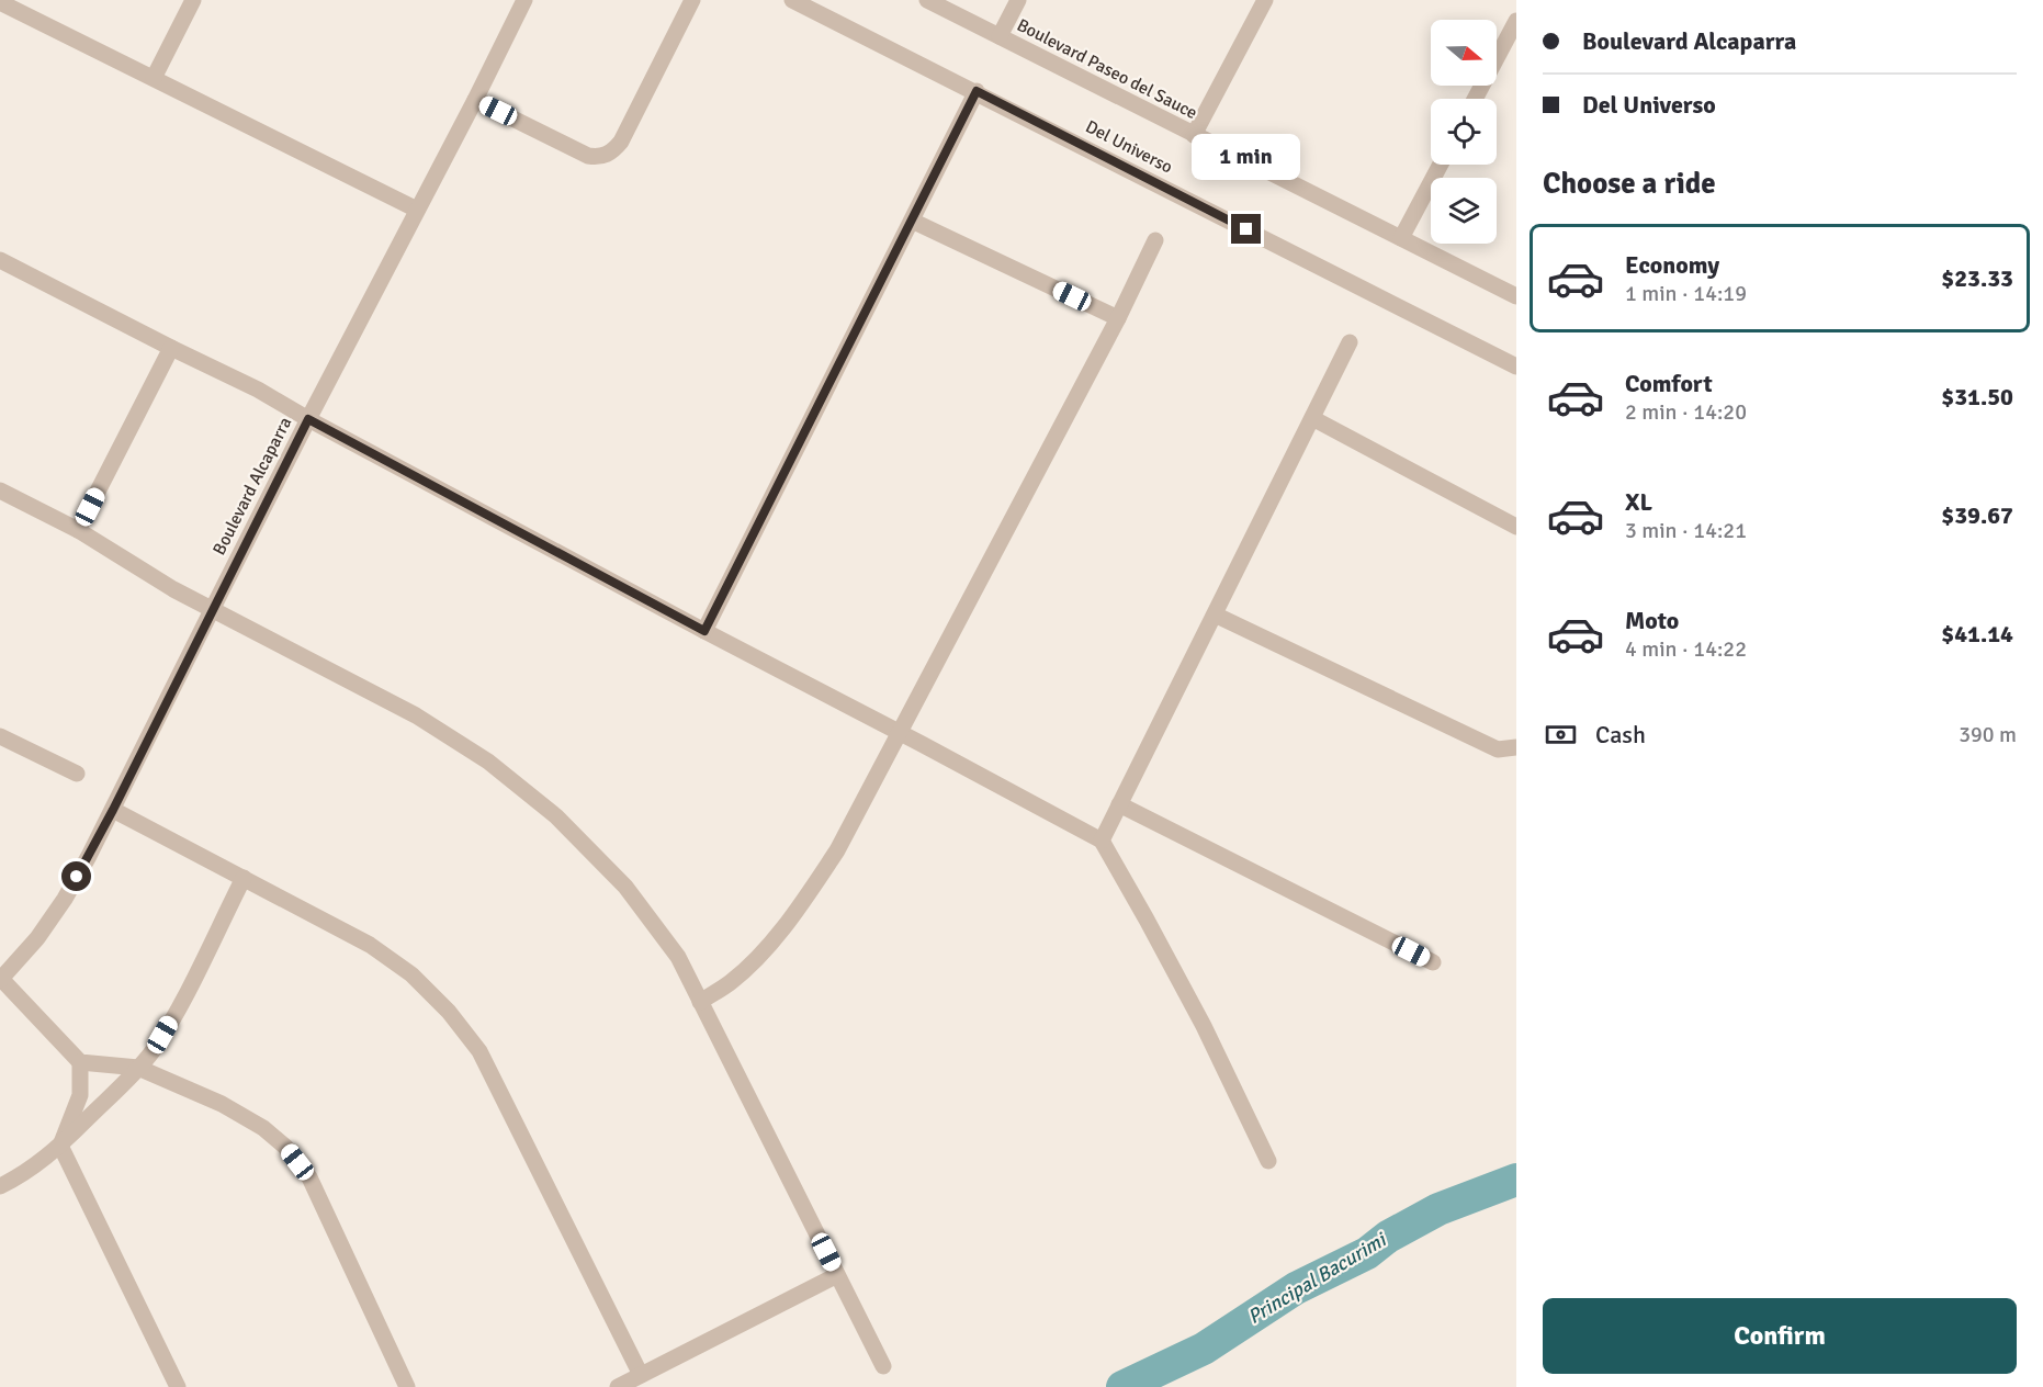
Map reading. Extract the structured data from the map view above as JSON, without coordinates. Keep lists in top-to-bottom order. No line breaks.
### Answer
{"streets":{"street":["Boulevard Paseo del Sauce","Del Universo","Boulevard Alcaparra"]},"water":["Principal Bacurimi"],"north":"right","page":{"banner":["Boulevard Alcaparra","Del Universo"],"bubble":"1 min","heading":"Choose a ride","list":[{"name":"Economy","note":"1 min · 14:19","value":"$23.33"},{"name":"Comfort","note":"2 min · 14:20","value":"$31.50"},{"name":"XL","note":"3 min · 14:21","value":"$39.67"},{"name":"Moto","note":"4 min · 14:22","value":"$41.14"}],"pay":["Cash","390 m"],"buttons":"Confirm"}}
